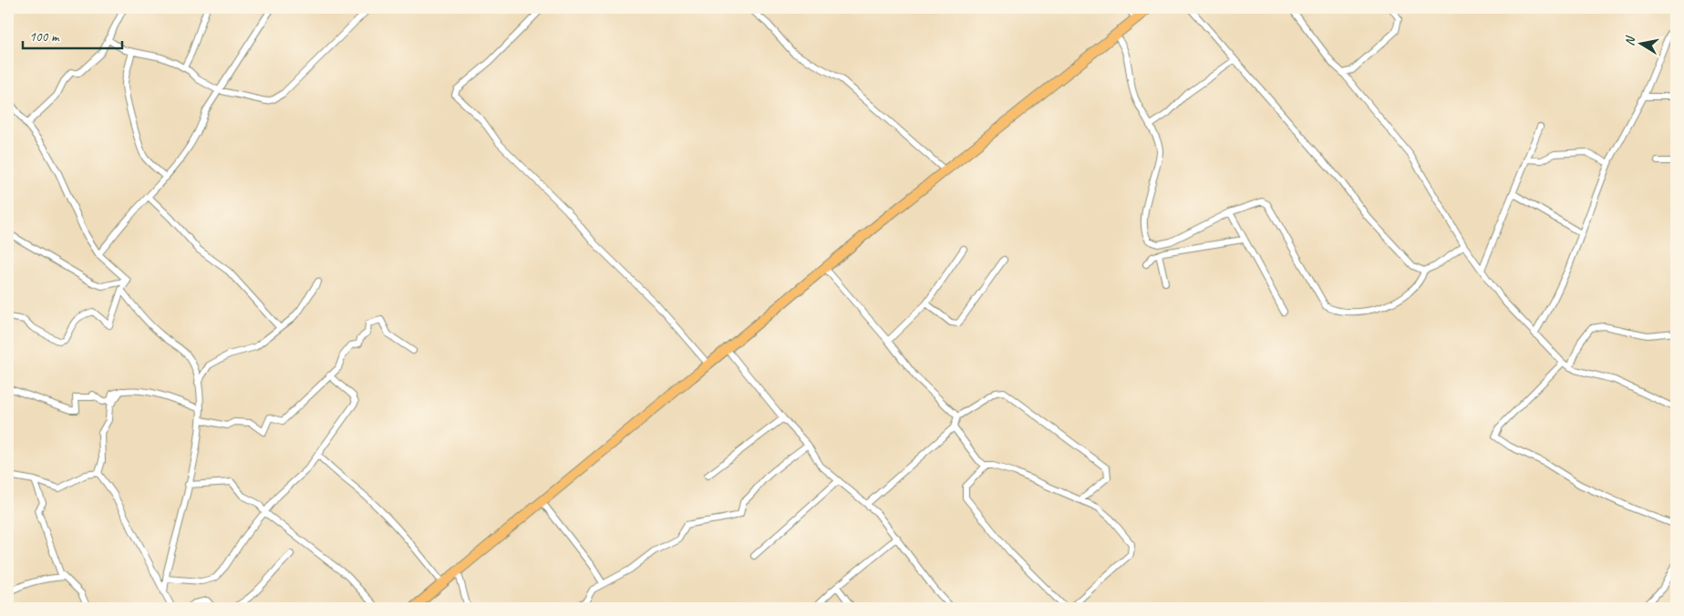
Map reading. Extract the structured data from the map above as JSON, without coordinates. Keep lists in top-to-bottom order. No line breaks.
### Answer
{"scale_bar":"100 m","north":"left"}
